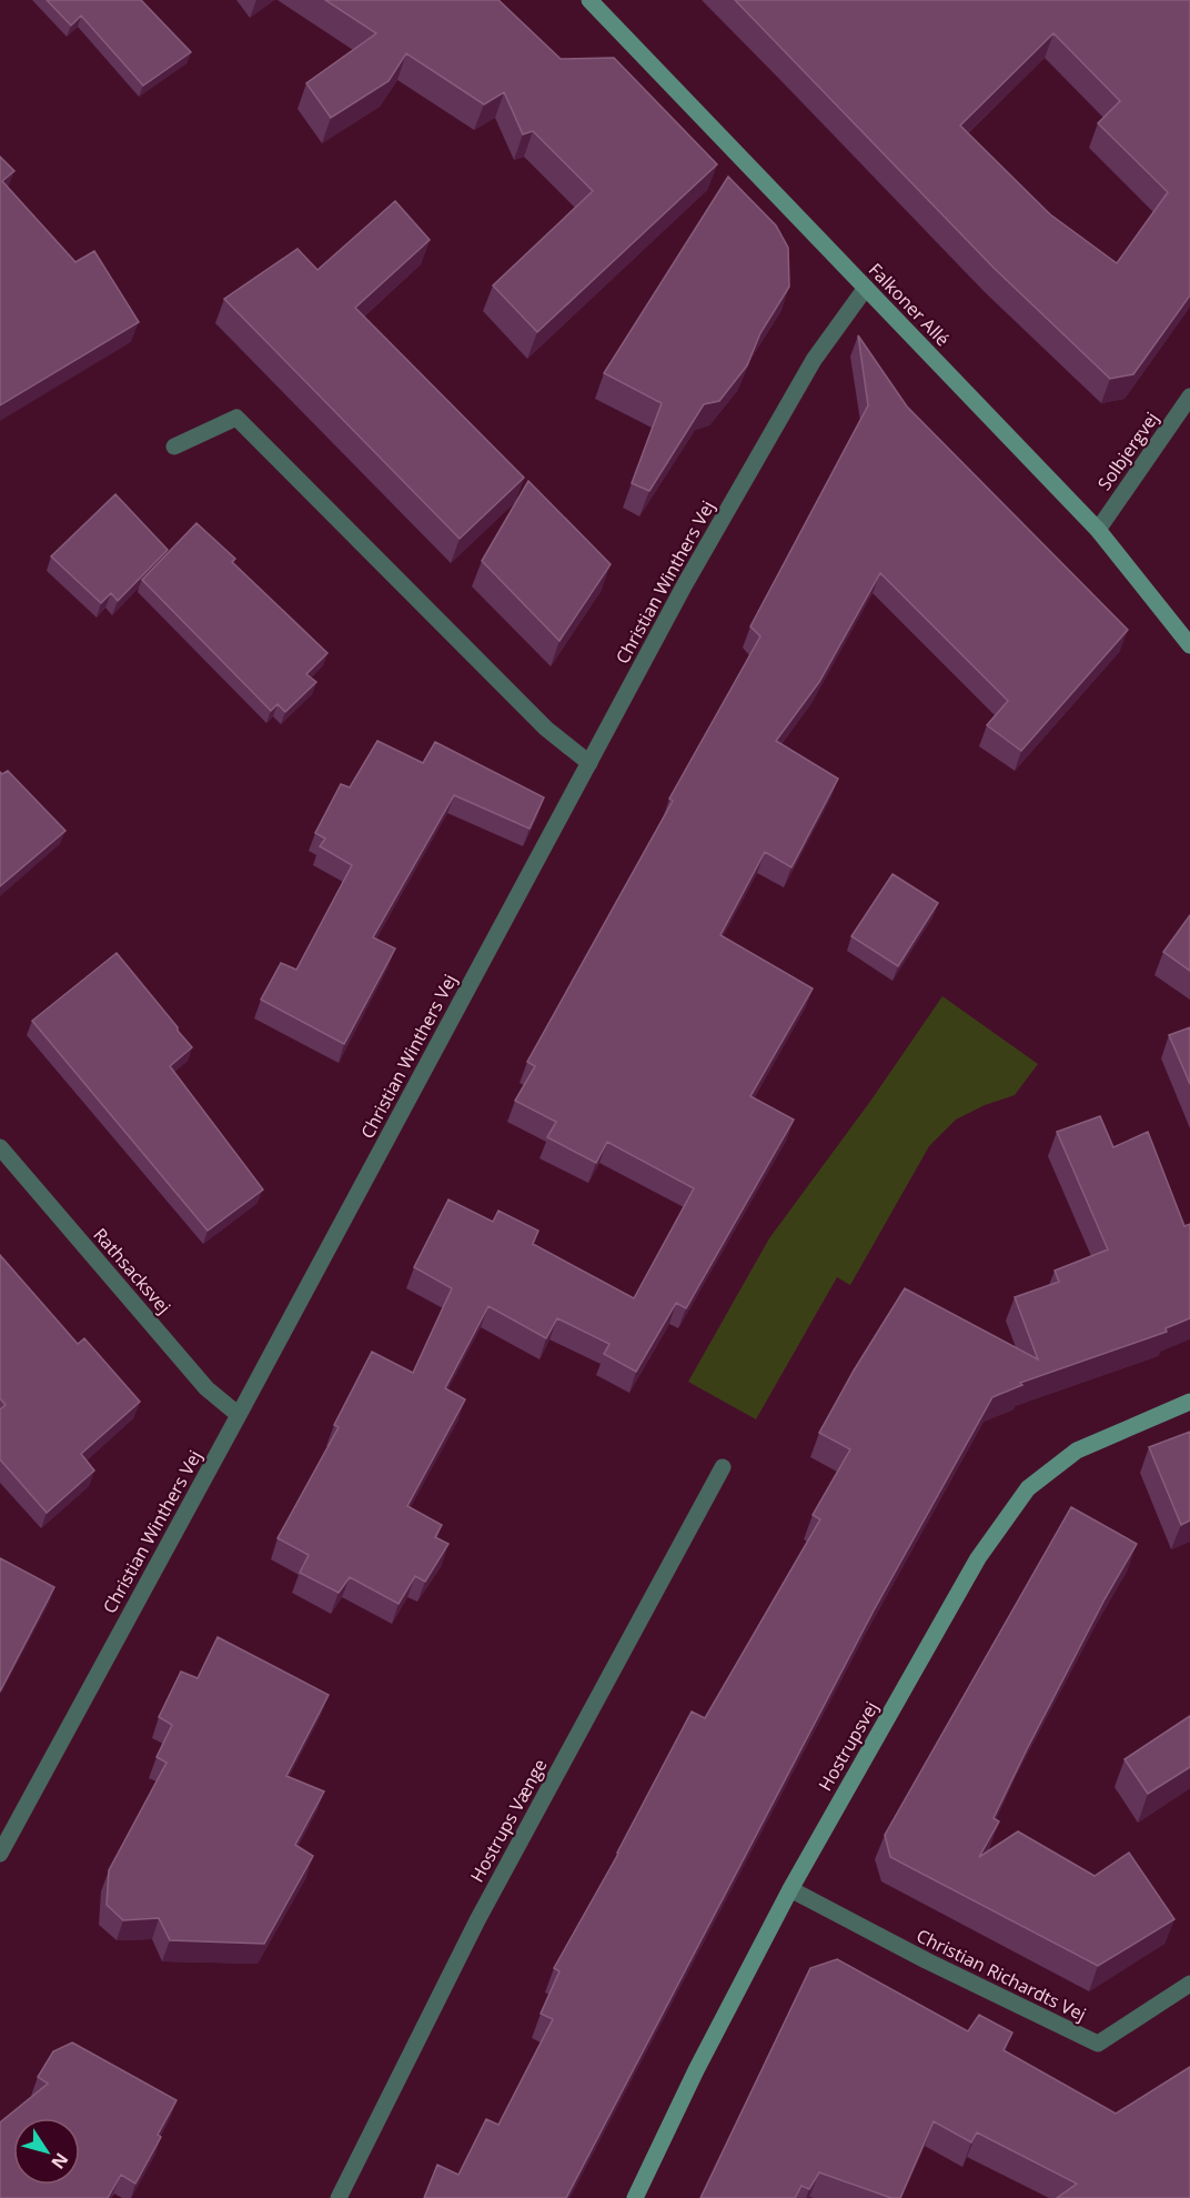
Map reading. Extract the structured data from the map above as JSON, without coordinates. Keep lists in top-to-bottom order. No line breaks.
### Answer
{"streets":{"street":["Falkoner Allé","Solbjergvej","Christian Winthers Vej","Rathsacksvej","Hostrupsvej","Hostrups Vænge","Christian Richardts Vej"]},"crossings":[["Falkoner Allé","Solbjergvej"],["Falkoner Allé","Christian Winthers Vej"],["Christian Winthers Vej","Rathsacksvej"],["Hostrupsvej","Christian Richardts Vej"]],"north":"bottom right"}
